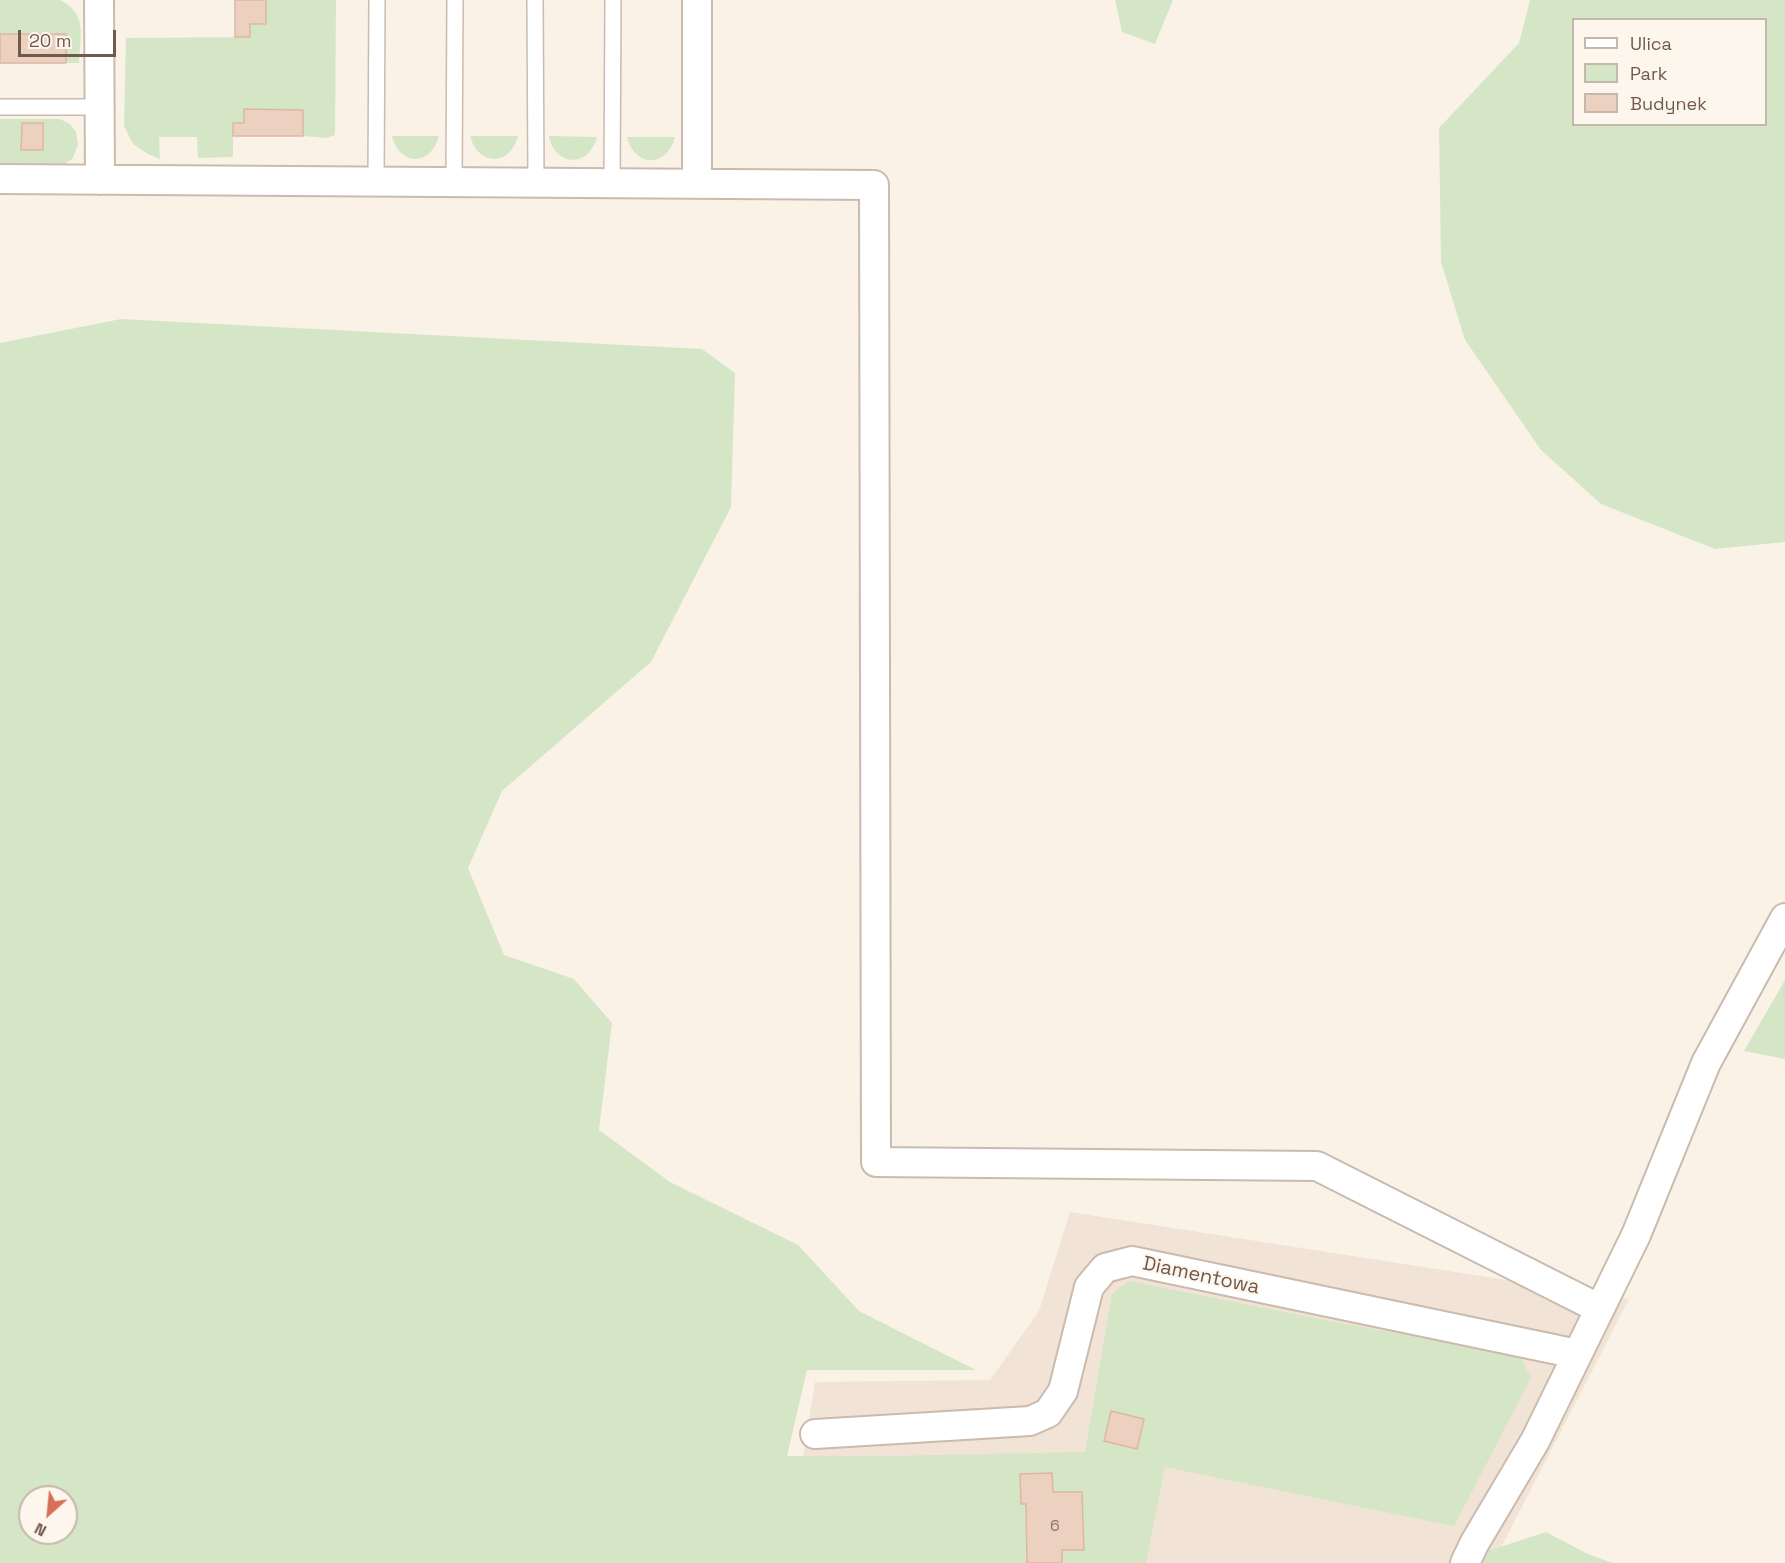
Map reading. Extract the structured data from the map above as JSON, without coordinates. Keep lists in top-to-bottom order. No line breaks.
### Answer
{"streets":{"street":["Diamentowa"]},"house_numbers":["6"],"legend":["Ulica","Park","Budynek"],"scale_bar":"20 m","north":"bottom left"}
